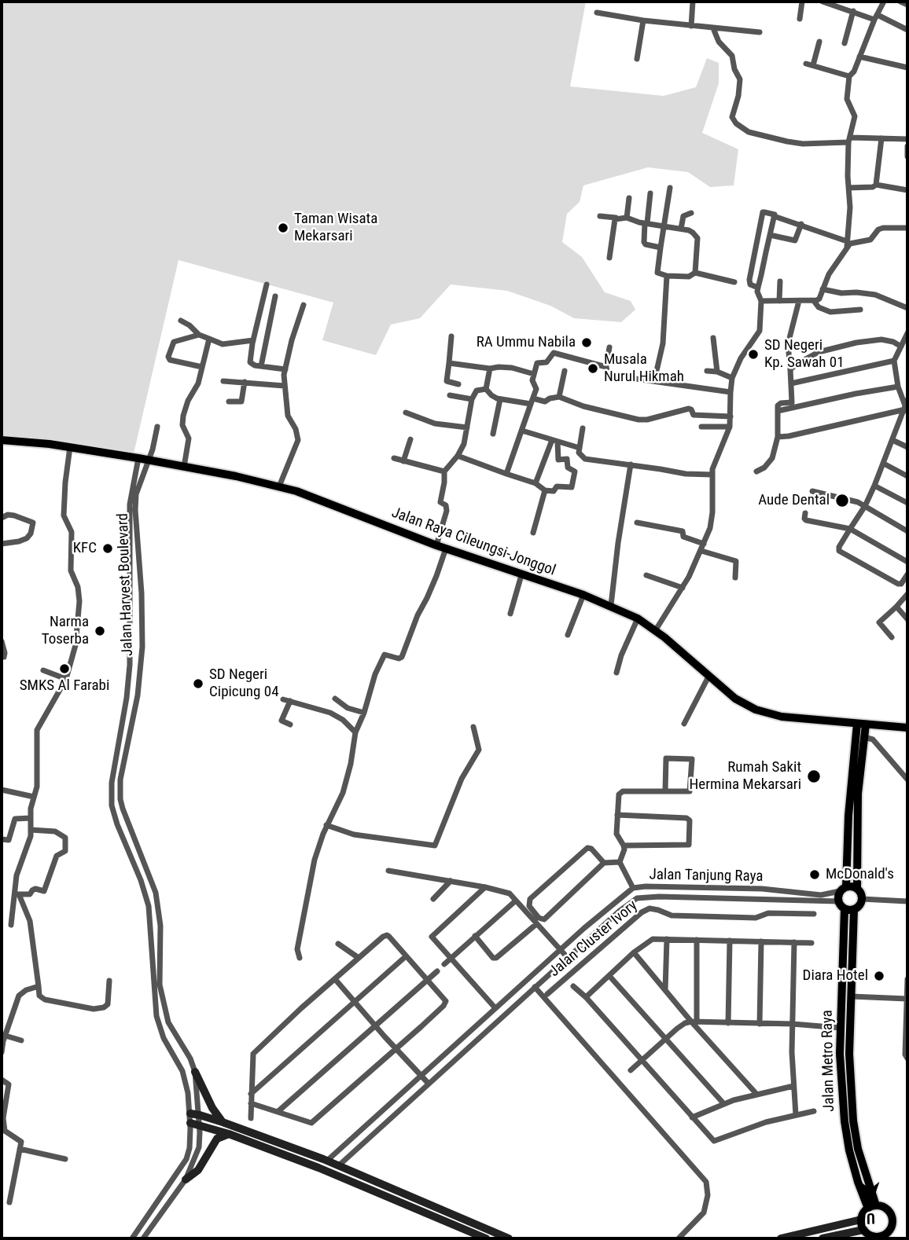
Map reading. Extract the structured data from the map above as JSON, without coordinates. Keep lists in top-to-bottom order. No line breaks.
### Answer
{"streets":{"main road":["Jalan Raya Cileungsi-Jonggol","Jalan Metro Raya"],"street":["Jalan Harvest Boulevard","Jalan Tanjung Raya","Jalan Cluster Ivory"]},"crossings":[["Jalan Raya Cileungsi-Jonggol","Jalan Harvest Boulevard"],["Jalan Tanjung Raya","Jalan Cluster Ivory"],["Jalan Tanjung Raya","Jalan Metro Raya"]],"places":["Taman Wisata Mekarsari","RA Ummu Nabila","SD Negeri Kp. Sawah 01","Musala Nurul Hikmah","Aude Dental","KFC","Narma Toserba","SMKS Al Farabi","SD Negeri Cipicung 04","Rumah Sakit Hermina Mekarsari","McDonald's","Diara Hotel"],"north":"bottom"}
